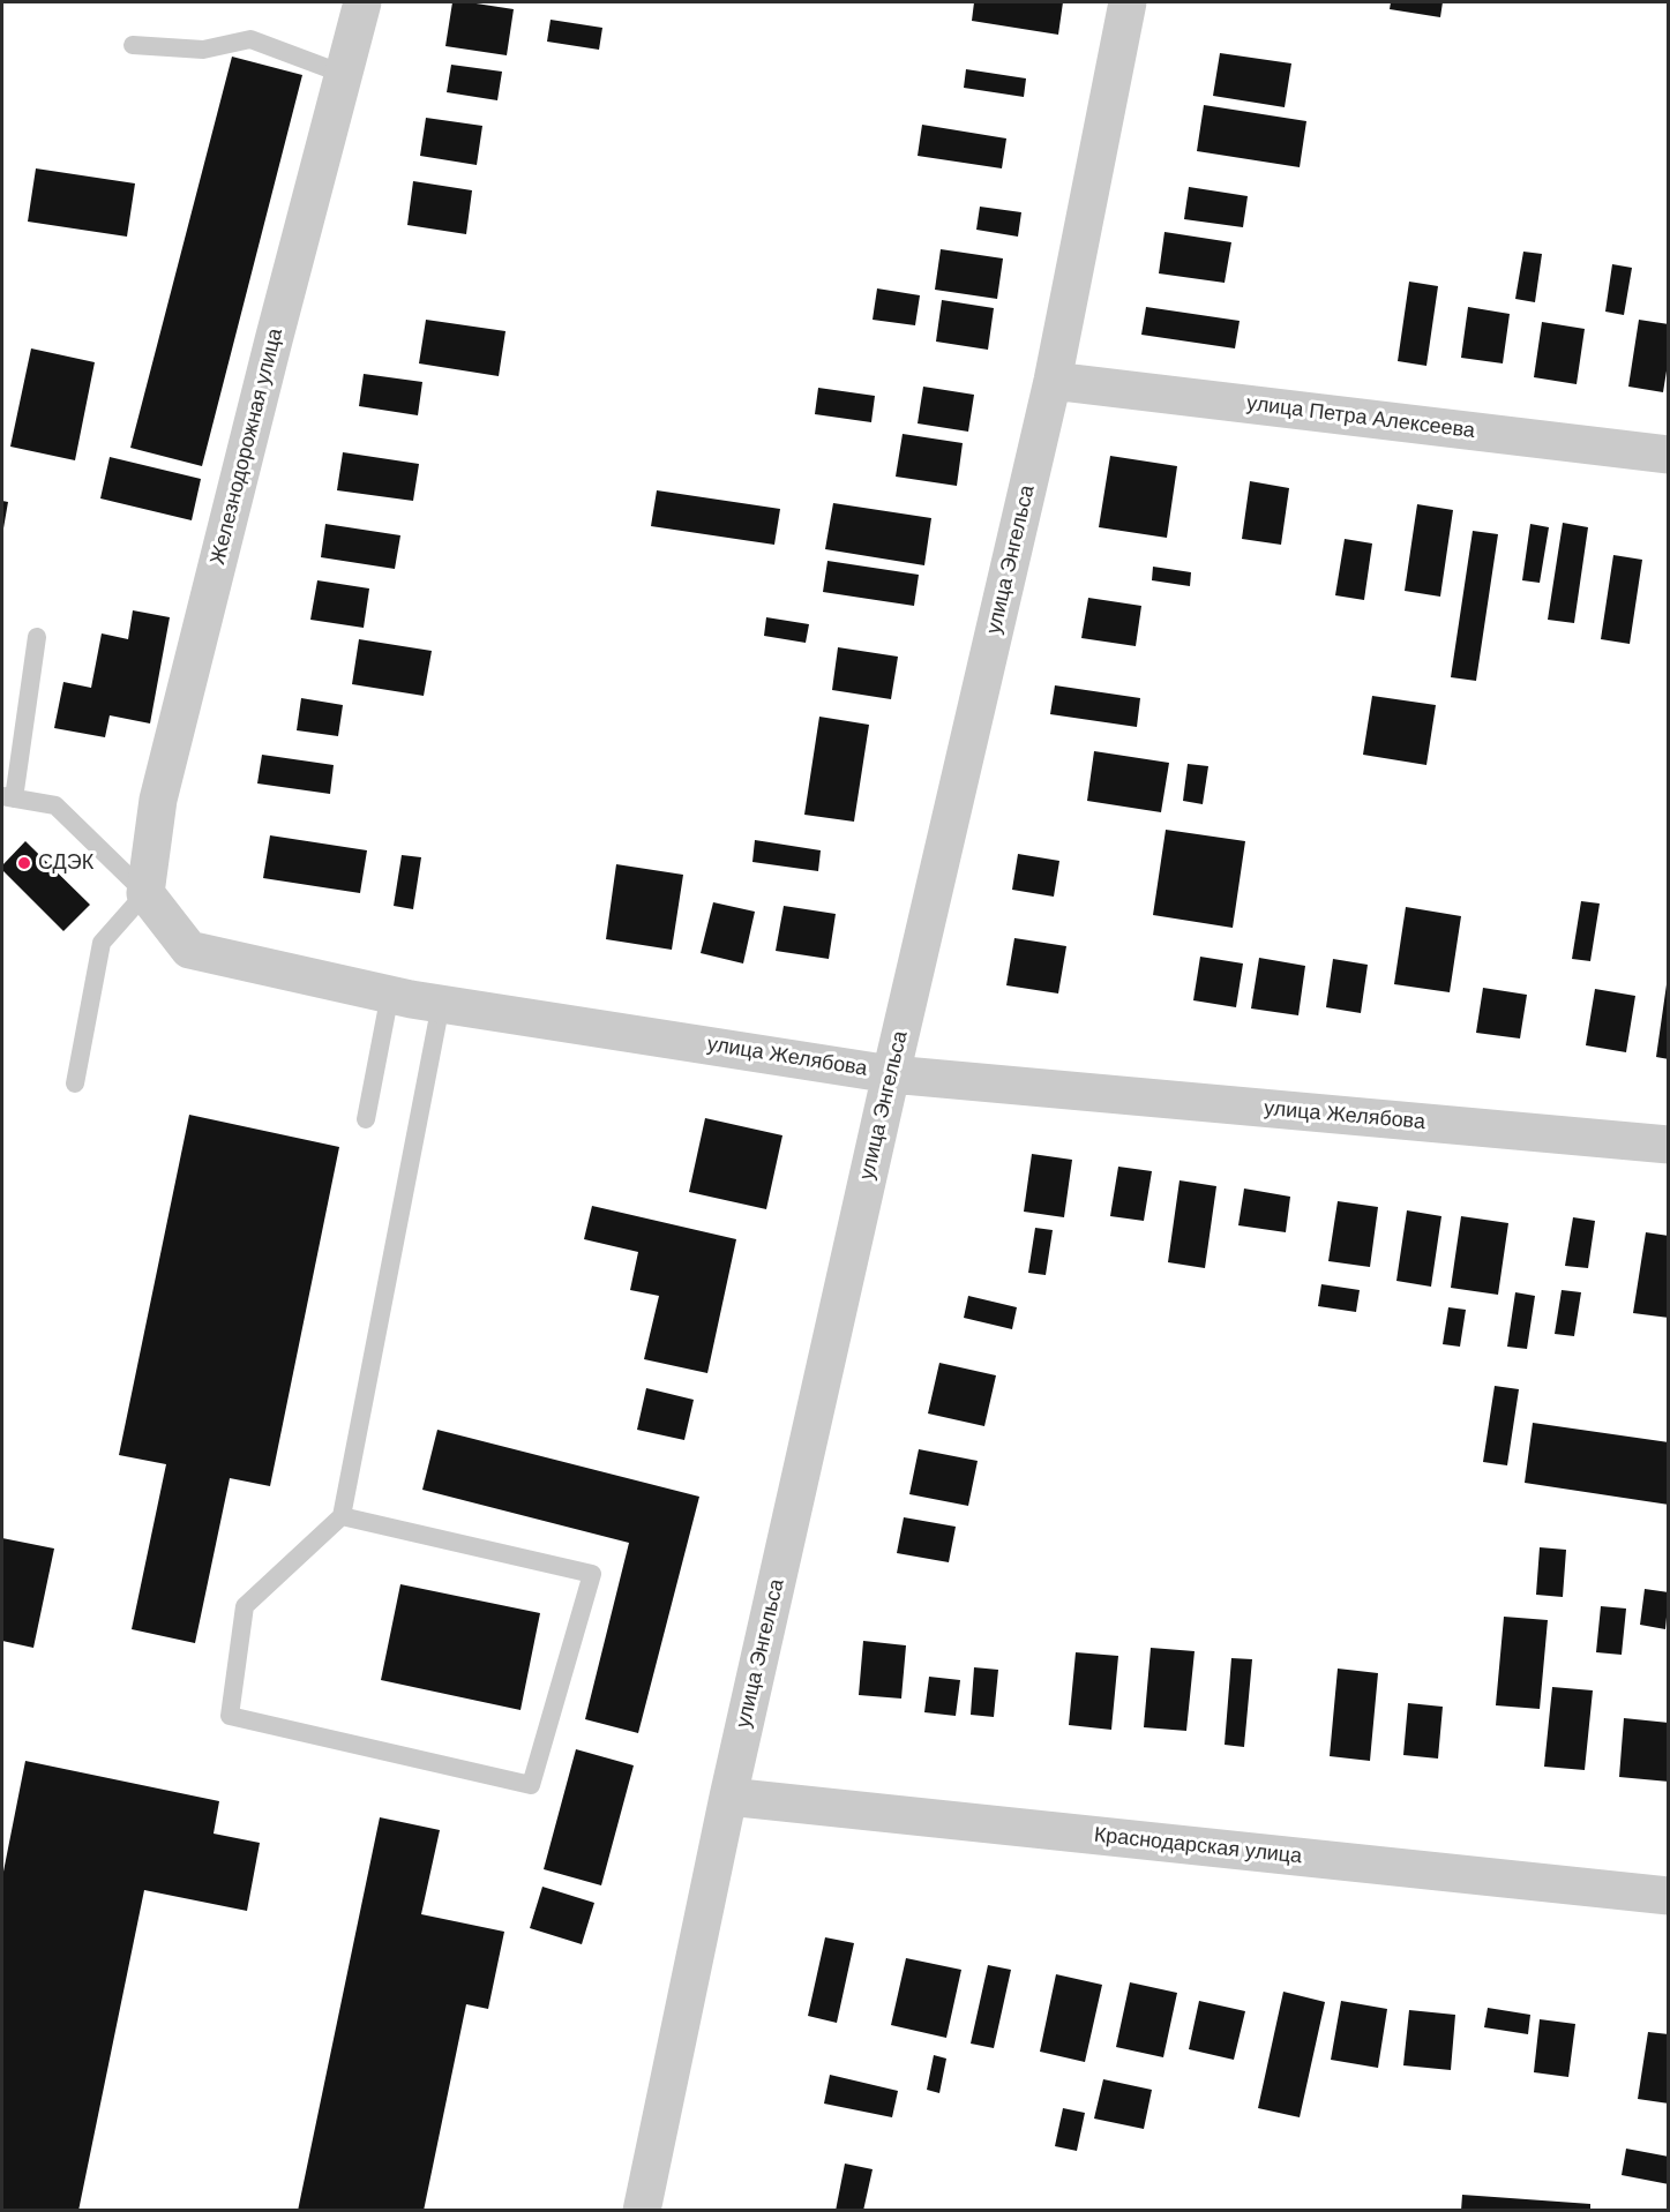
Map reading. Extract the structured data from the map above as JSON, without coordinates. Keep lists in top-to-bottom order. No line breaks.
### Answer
{"streets":{"street":["улица Петра Алексеева","Железнодорожная улица","улица Энгельса","улица Желябова","Краснодарская улица"]},"crossings":[["улица Петра Алексеева","улица Энгельса"],["Железнодорожная улица","улица Желябова"],["улица Энгельса","улица Желябова"],["улица Энгельса","Краснодарская улица"]],"places":["СДЭК"]}
